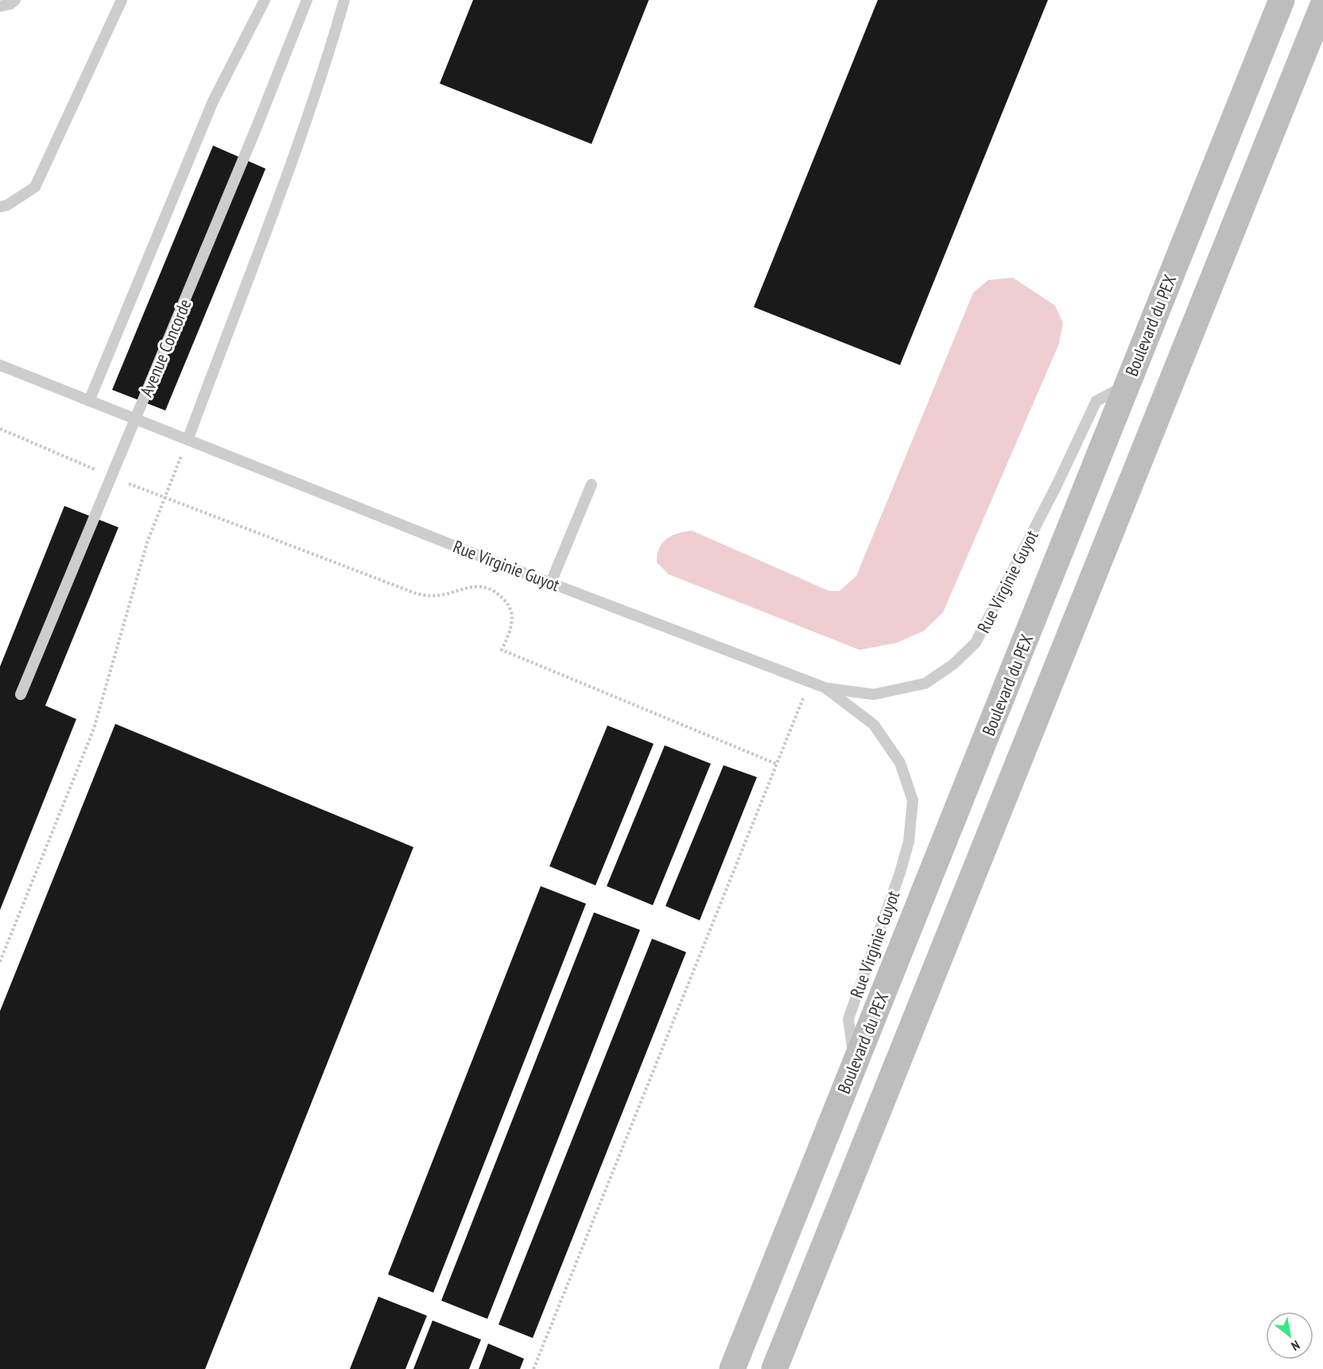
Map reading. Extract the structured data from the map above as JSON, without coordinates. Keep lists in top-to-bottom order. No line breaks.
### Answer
{"streets":{"main road":["Boulevard du PEX"],"lane":["Avenue Concorde","Rue Virginie Guyot"]},"crossings":[["Boulevard du PEX","Rue Virginie Guyot"]],"north":"bottom right"}
